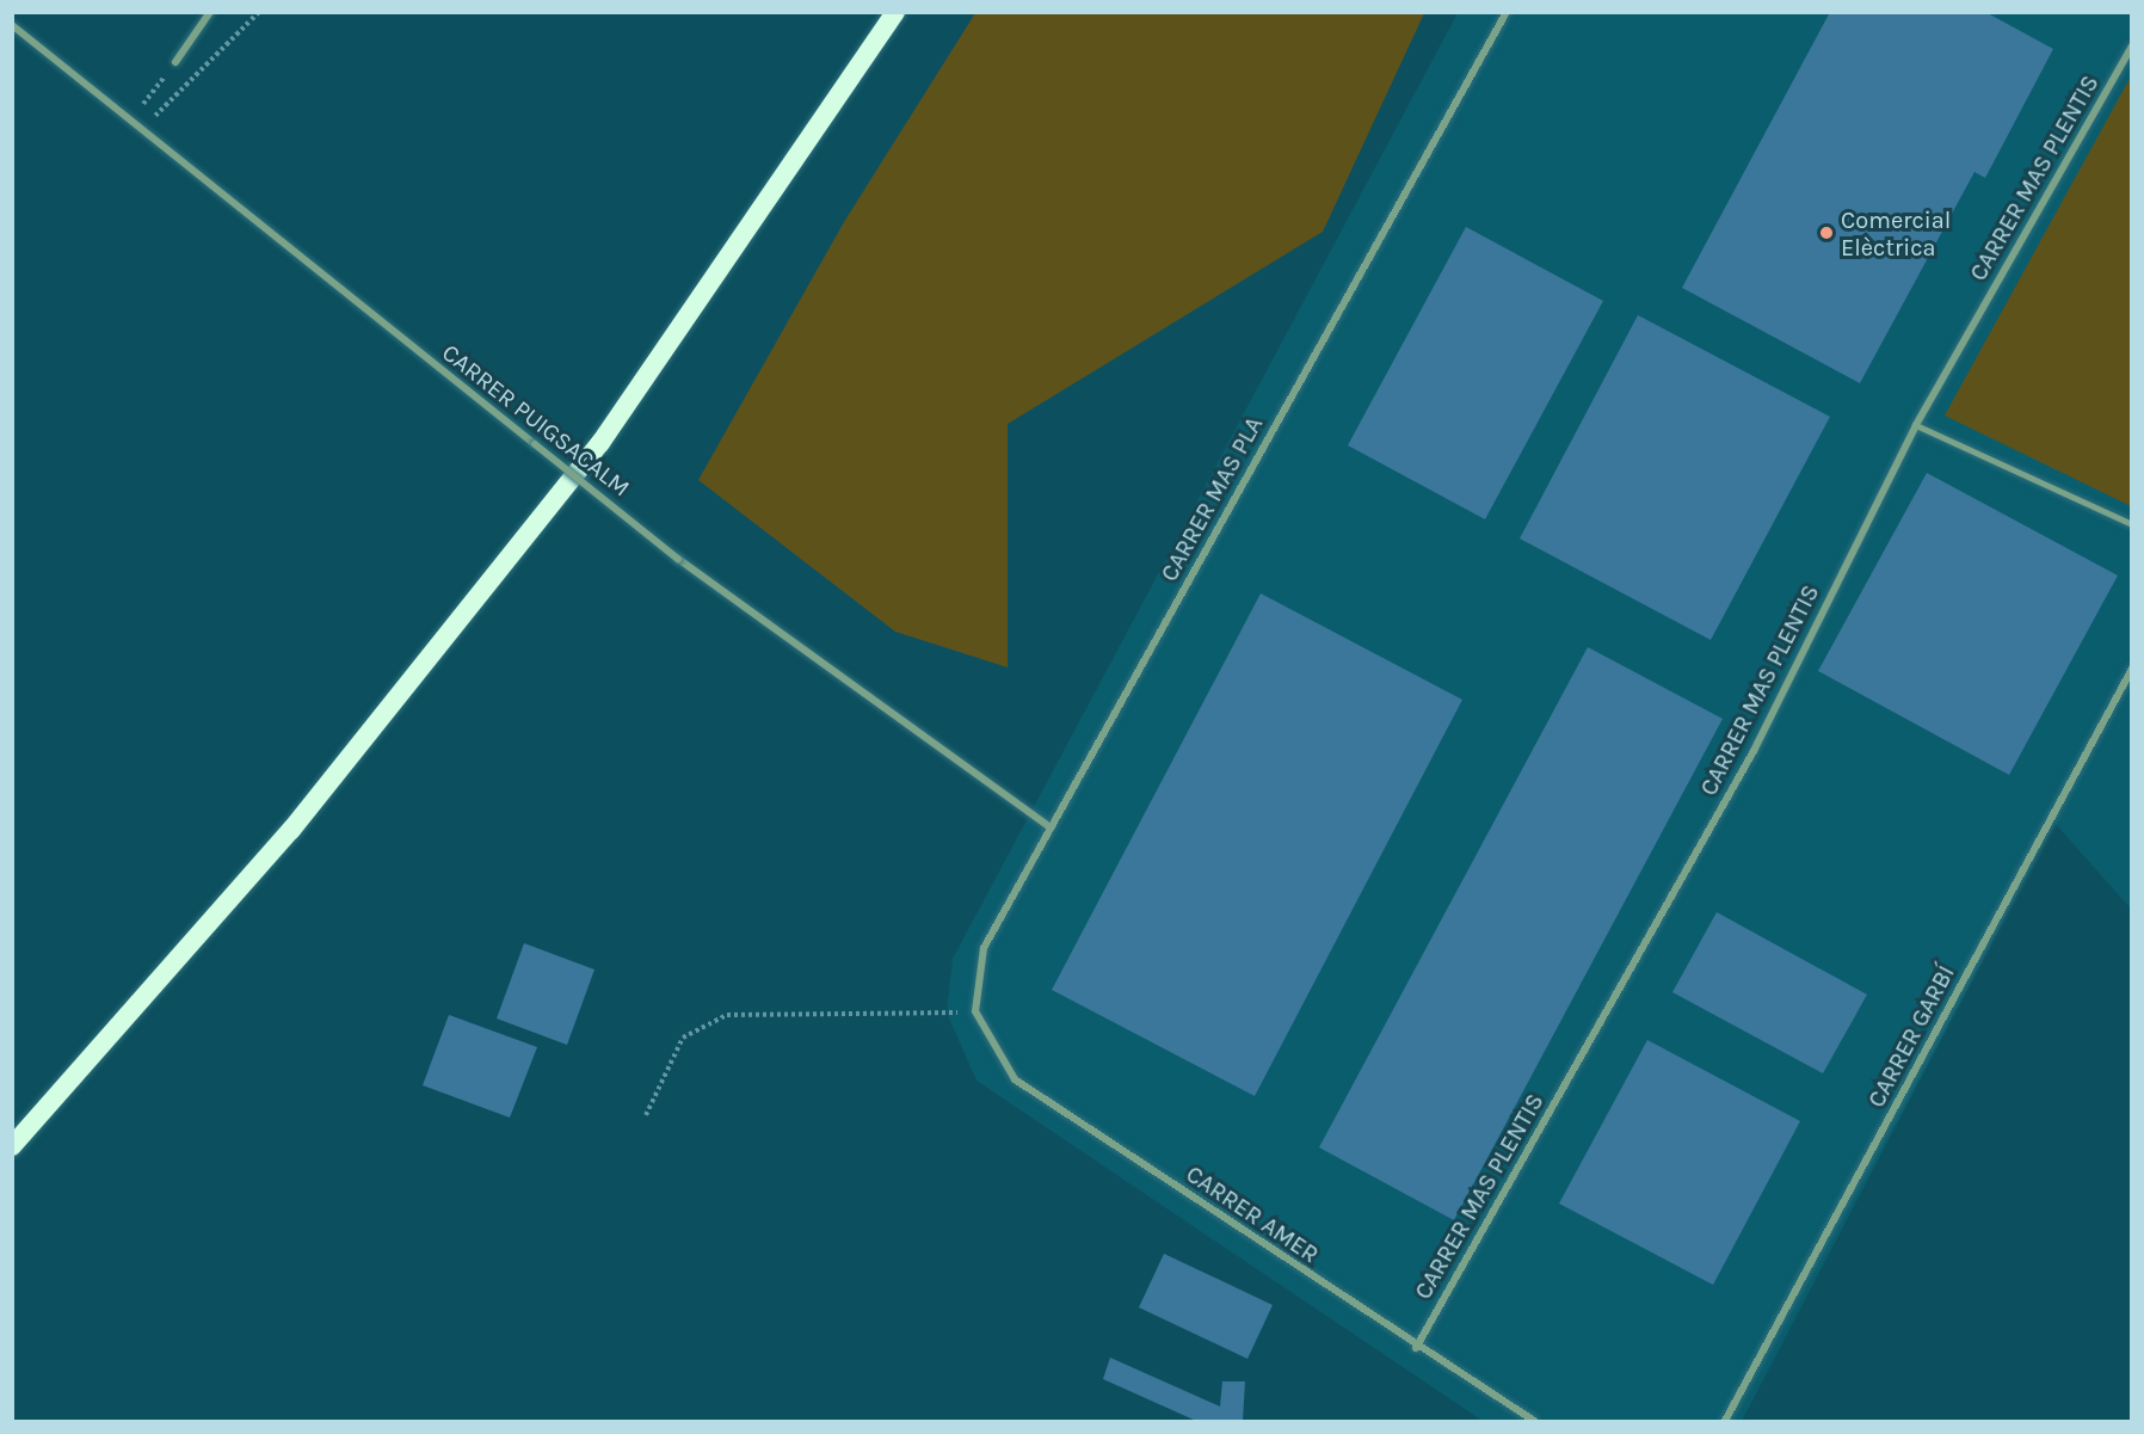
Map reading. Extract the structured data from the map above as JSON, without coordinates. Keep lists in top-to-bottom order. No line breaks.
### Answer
{"streets":{"street":["CARRER MAS PLENTIS","CARRER PUIGSACALM","CARRER MAS PLA","CARRER GARBÍ","CARRER AMER"]},"crossings":[["CARRER MAS PLENTIS","CARRER AMER"],["CARRER PUIGSACALM","CARRER MAS PLA"],["CARRER MAS PLA","CARRER AMER"]],"places":["Comercial Elèctrica"]}
